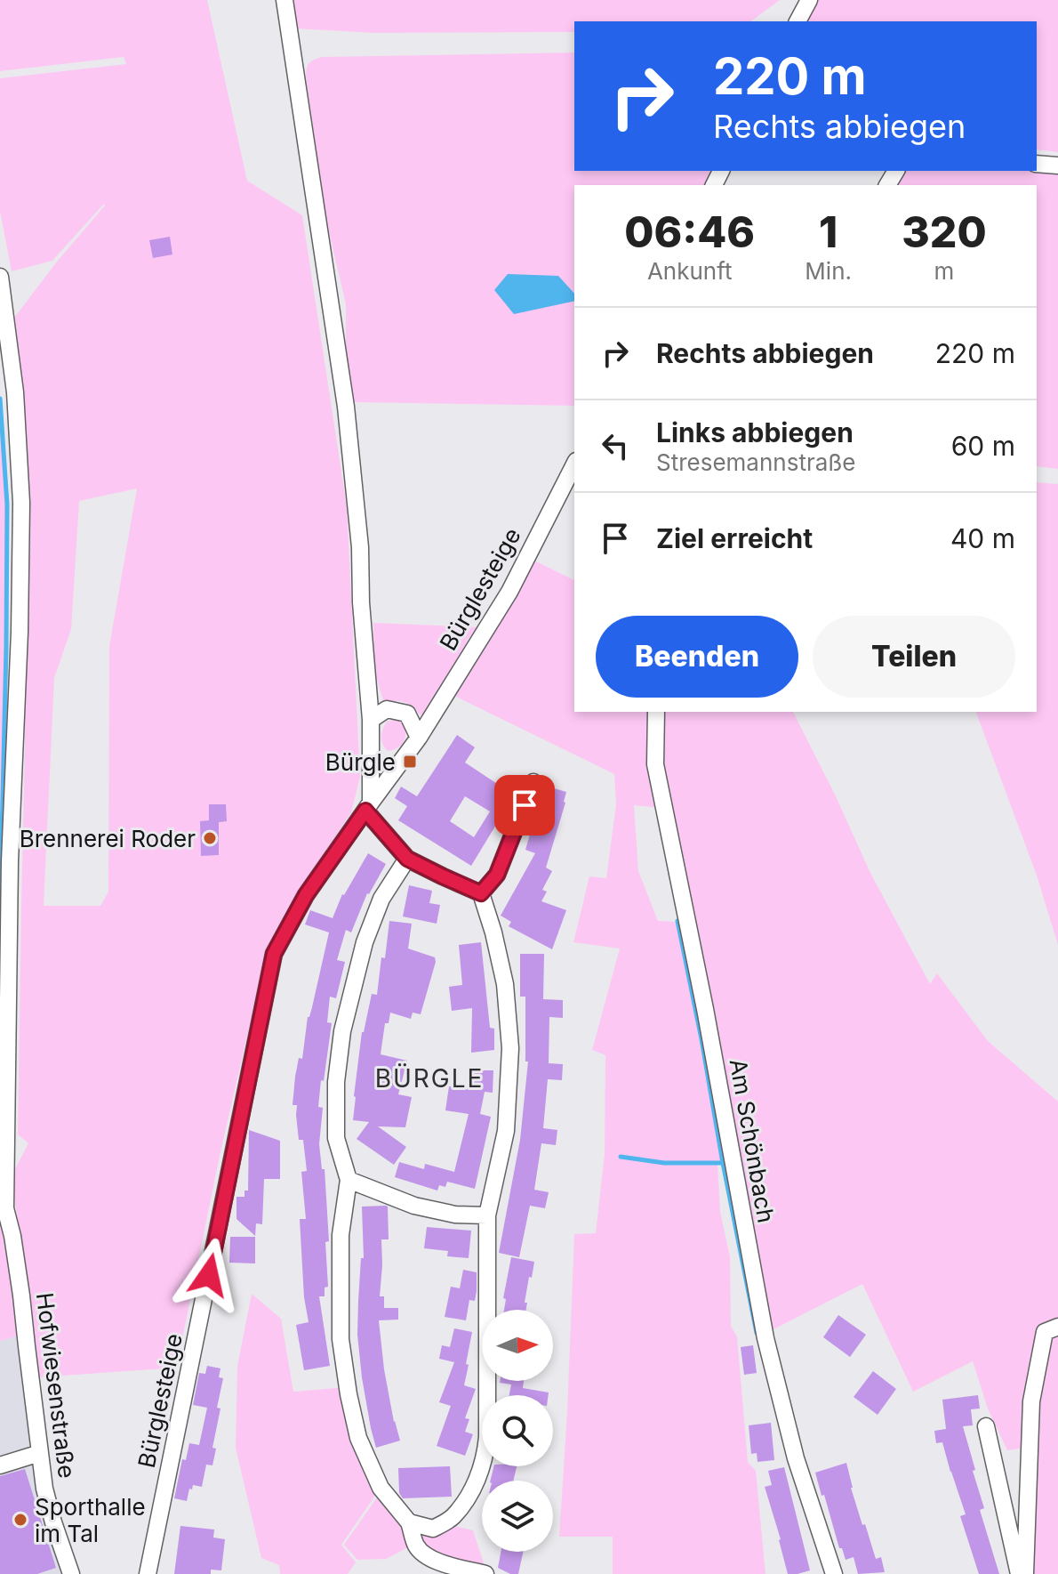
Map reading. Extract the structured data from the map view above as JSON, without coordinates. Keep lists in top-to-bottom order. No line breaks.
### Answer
{"streets":{"street":["Bürglesteige","Am Schönbach","Hofwiesenstraße"]},"districts":["BÜRGLE"],"places":{"transit":["Bürgle"],"other":["Brennerei Roder","Sporthalle im Tal"]},"north":"right","page":{"turn":["220 m","Rechts abbiegen"],"eta":["06:46","Ankunft","1","Min.","320","m"],"list":[{"name":"Rechts abbiegen","value":"220 m"},{"name":"Links abbiegen","note":"Stresemannstraße","value":"60 m"},{"name":"Ziel erreicht","value":"40 m"}],"buttons":["Beenden","Teilen"]}}
